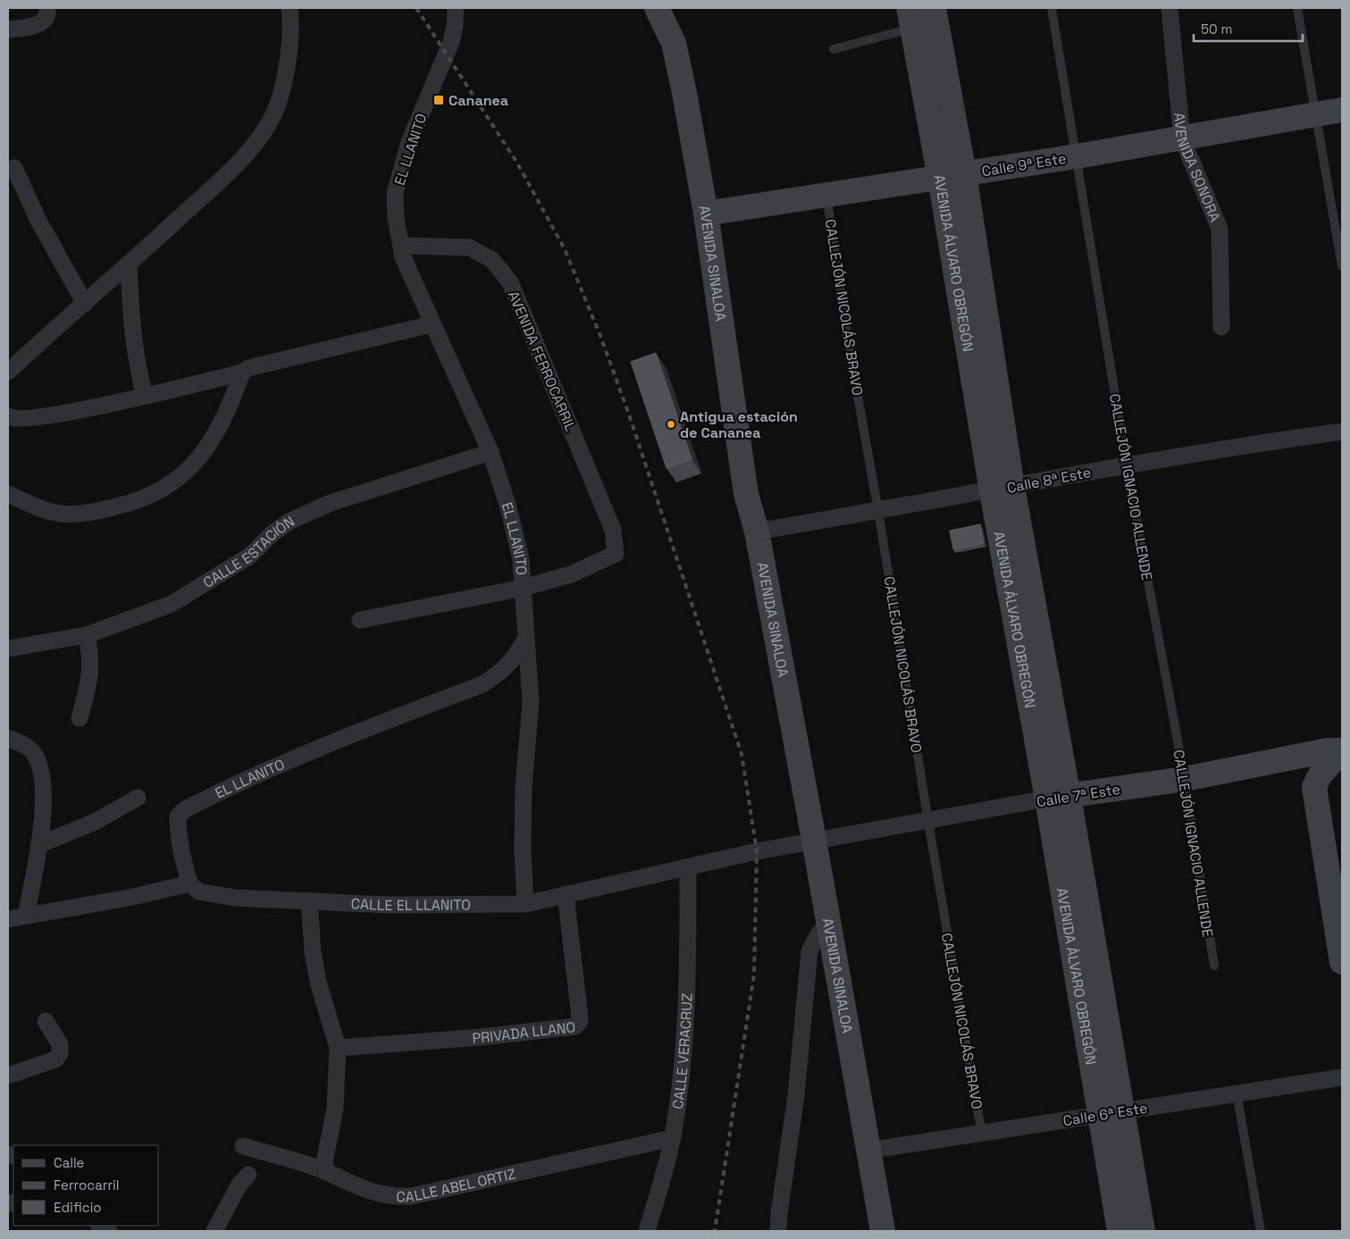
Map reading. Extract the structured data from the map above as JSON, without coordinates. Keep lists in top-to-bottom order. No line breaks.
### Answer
{"streets":{"street":["EL LLANITO","Calle 9ª Este","AVENIDA SONORA","AVENIDA ÁLVARO OBREGÓN","AVENIDA SINALOA","AVENIDA FERROCARRIL","Calle 8ª Este","CALLE ESTACIÓN","Calle 7ª Este","CALLE EL LLANITO","PRIVADA LLANO","CALLE VERACRUZ","Calle 6ª Este","CALLE ABEL ORTIZ"],"lane":["CALLEJÓN NICOLÁS BRAVO","CALLEJÓN IGNACIO ALLENDE"]},"crossings":[["EL LLANITO","AVENIDA FERROCARRIL"],["EL LLANITO","CALLE ESTACIÓN"],["EL LLANITO","CALLE EL LLANITO"],["Calle 9ª Este","AVENIDA SONORA"],["Calle 9ª Este","AVENIDA ÁLVARO OBREGÓN"],["Calle 9ª Este","AVENIDA SINALOA"],["Calle 9ª Este","CALLEJÓN NICOLÁS BRAVO"],["Calle 9ª Este","CALLEJÓN IGNACIO ALLENDE"],["AVENIDA ÁLVARO OBREGÓN","Calle 8ª Este"],["AVENIDA ÁLVARO OBREGÓN","Calle 7ª Este"],["AVENIDA ÁLVARO OBREGÓN","Calle 6ª Este"],["AVENIDA SINALOA","Calle 8ª Este"],["AVENIDA SINALOA","Calle 7ª Este"],["AVENIDA SINALOA","CALLE EL LLANITO"],["AVENIDA SINALOA","Calle 6ª Este"],["CALLEJÓN NICOLÁS BRAVO","Calle 8ª Este"],["CALLEJÓN NICOLÁS BRAVO","Calle 7ª Este"],["CALLEJÓN NICOLÁS BRAVO","Calle 6ª Este"],["Calle 8ª Este","CALLEJÓN IGNACIO ALLENDE"],["CALLEJÓN IGNACIO ALLENDE","Calle 7ª Este"],["Calle 7ª Este","CALLE EL LLANITO"],["CALLE EL LLANITO","PRIVADA LLANO"],["CALLE EL LLANITO","CALLE VERACRUZ"],["CALLE VERACRUZ","CALLE ABEL ORTIZ"]],"places":{"transit":["Cananea"],"other":["Antigua estación de Cananea"]},"legend":["Calle","Ferrocarril","Edificio"],"scale_bar":"50 m"}
